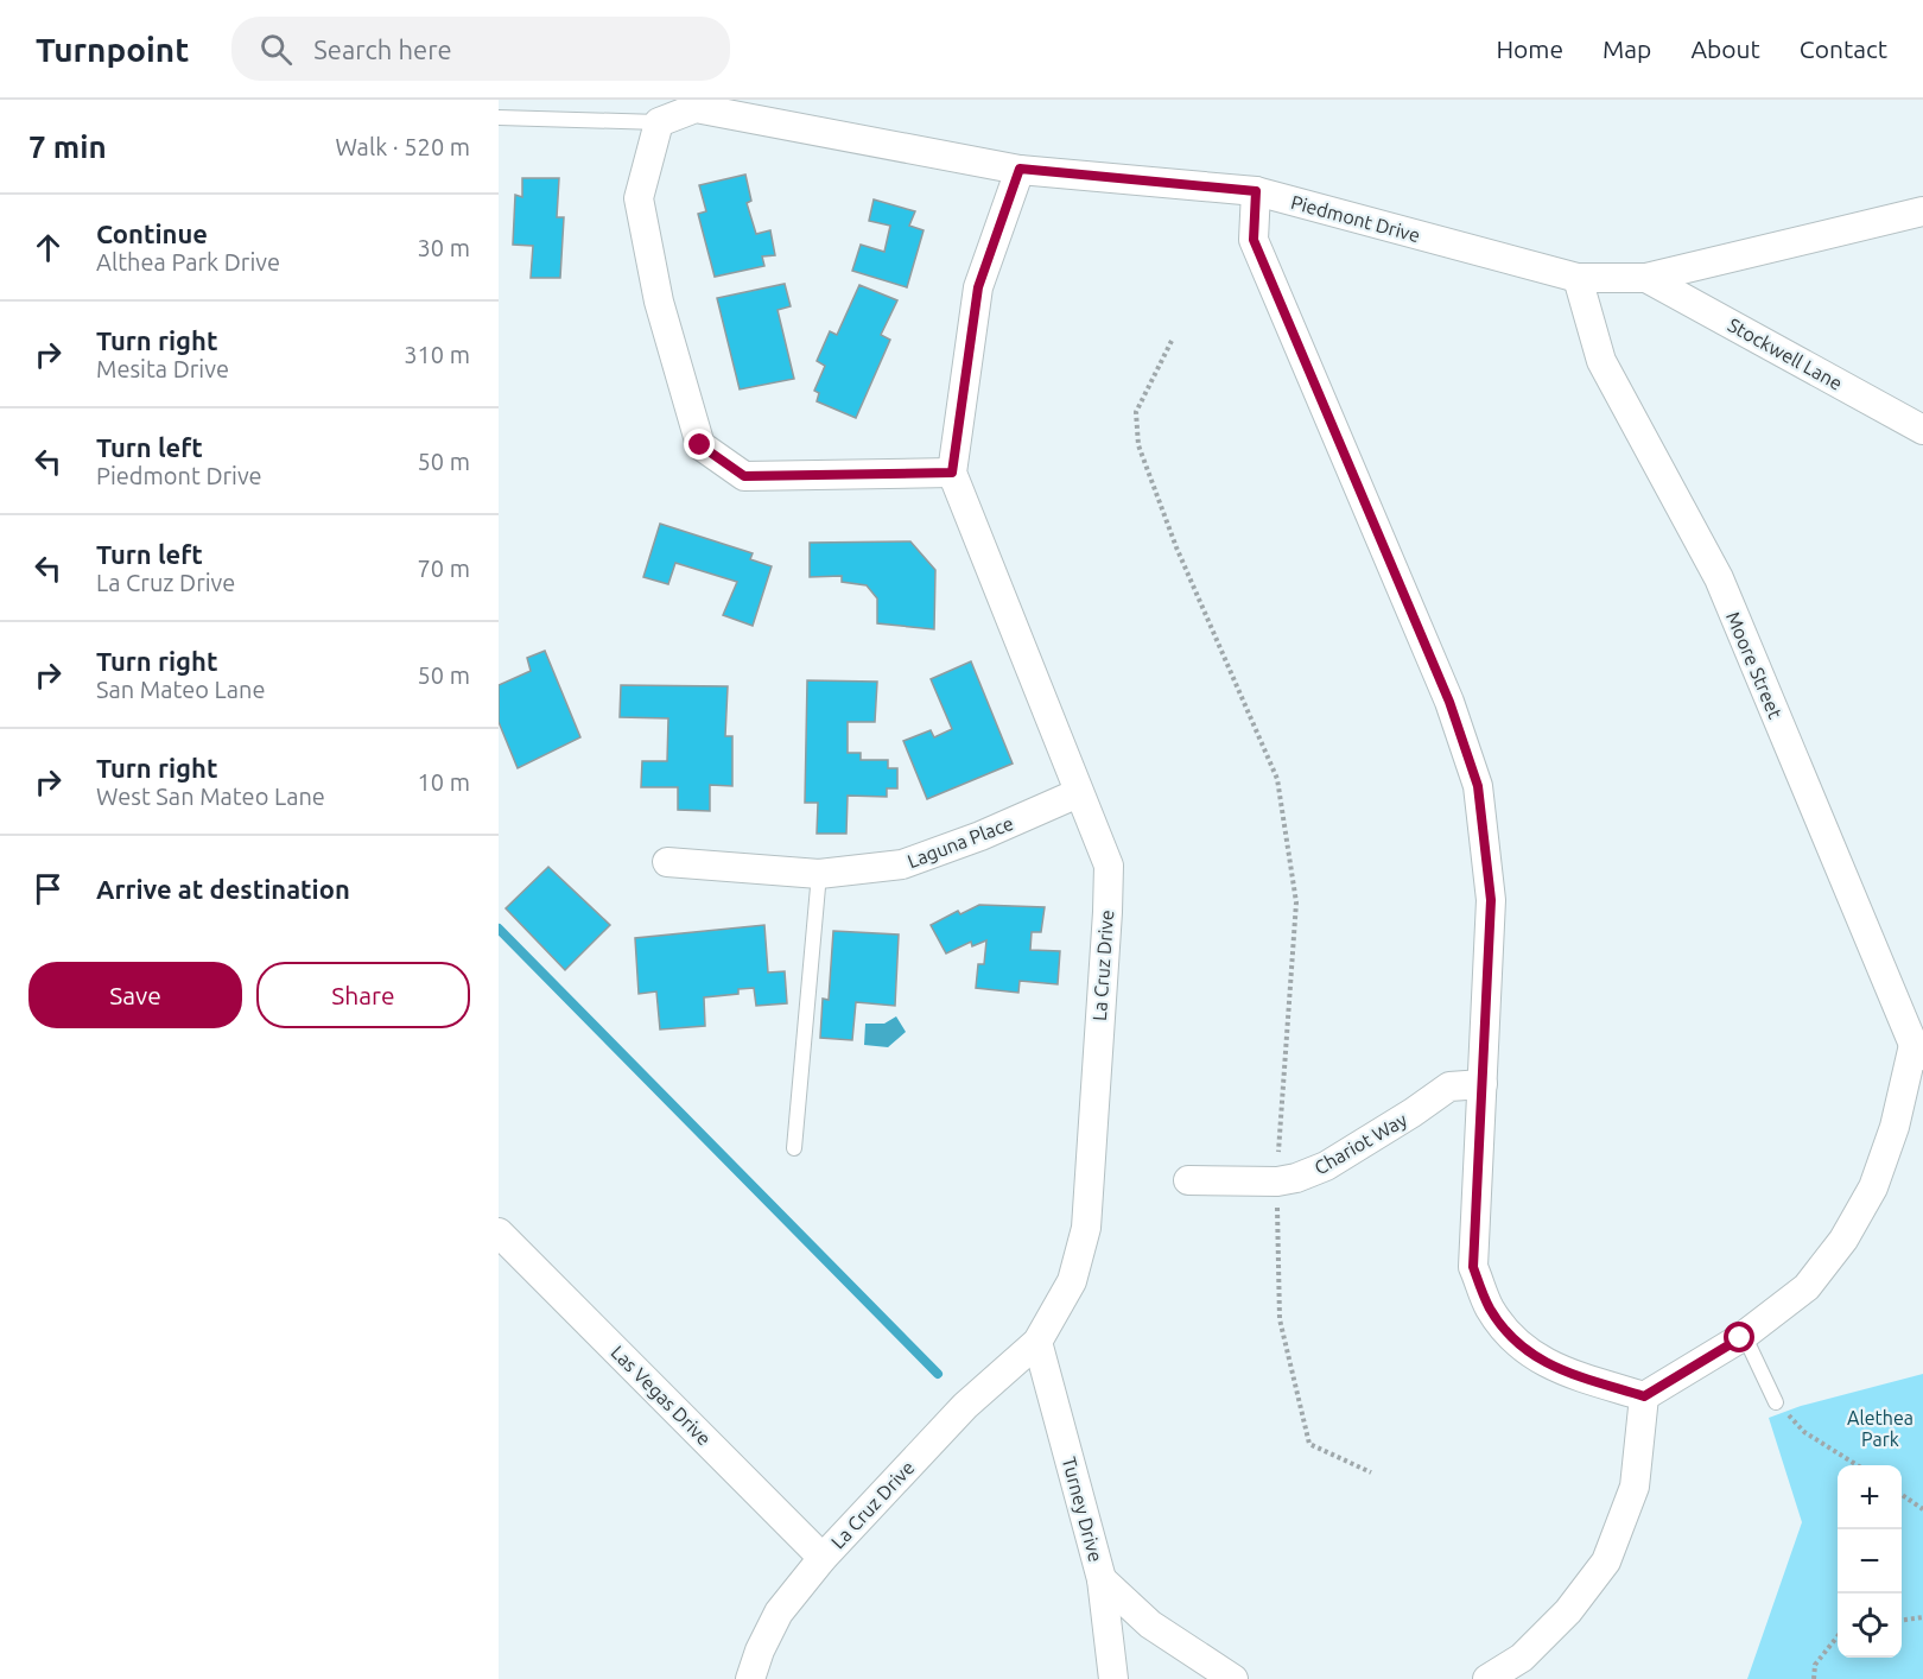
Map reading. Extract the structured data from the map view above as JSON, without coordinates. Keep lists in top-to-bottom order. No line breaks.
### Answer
{"streets":{"street":["Piedmont Drive","Stockwell Lane","Moore Street","Laguna Place","La Cruz Drive","Chariot Way","Las Vegas Drive","Turney Drive"]},"crossings":[["Piedmont Drive","Stockwell Lane"],["Piedmont Drive","Moore Street"],["Piedmont Drive","La Cruz Drive"],["Laguna Place","La Cruz Drive"],["La Cruz Drive","Las Vegas Drive"],["La Cruz Drive","Turney Drive"]],"parks":["Alethea Park"],"page":{"header":"Turnpoint","search":"Search here","nav":["Home","Map","About","Contact"],"heading":["7 min","Walk · 520 m"],"list":[["Continue","Althea Park Drive","30 m"],["Turn right","Mesita Drive","310 m"],["Turn left","Piedmont Drive","50 m"],["Turn left","La Cruz Drive","70 m"],["Turn right","San Mateo Lane","50 m"],["Turn right","West San Mateo Lane","10 m"],"Arrive at destination"],"buttons":["Save","Share"],"map_buttons":["+","−"]}}
